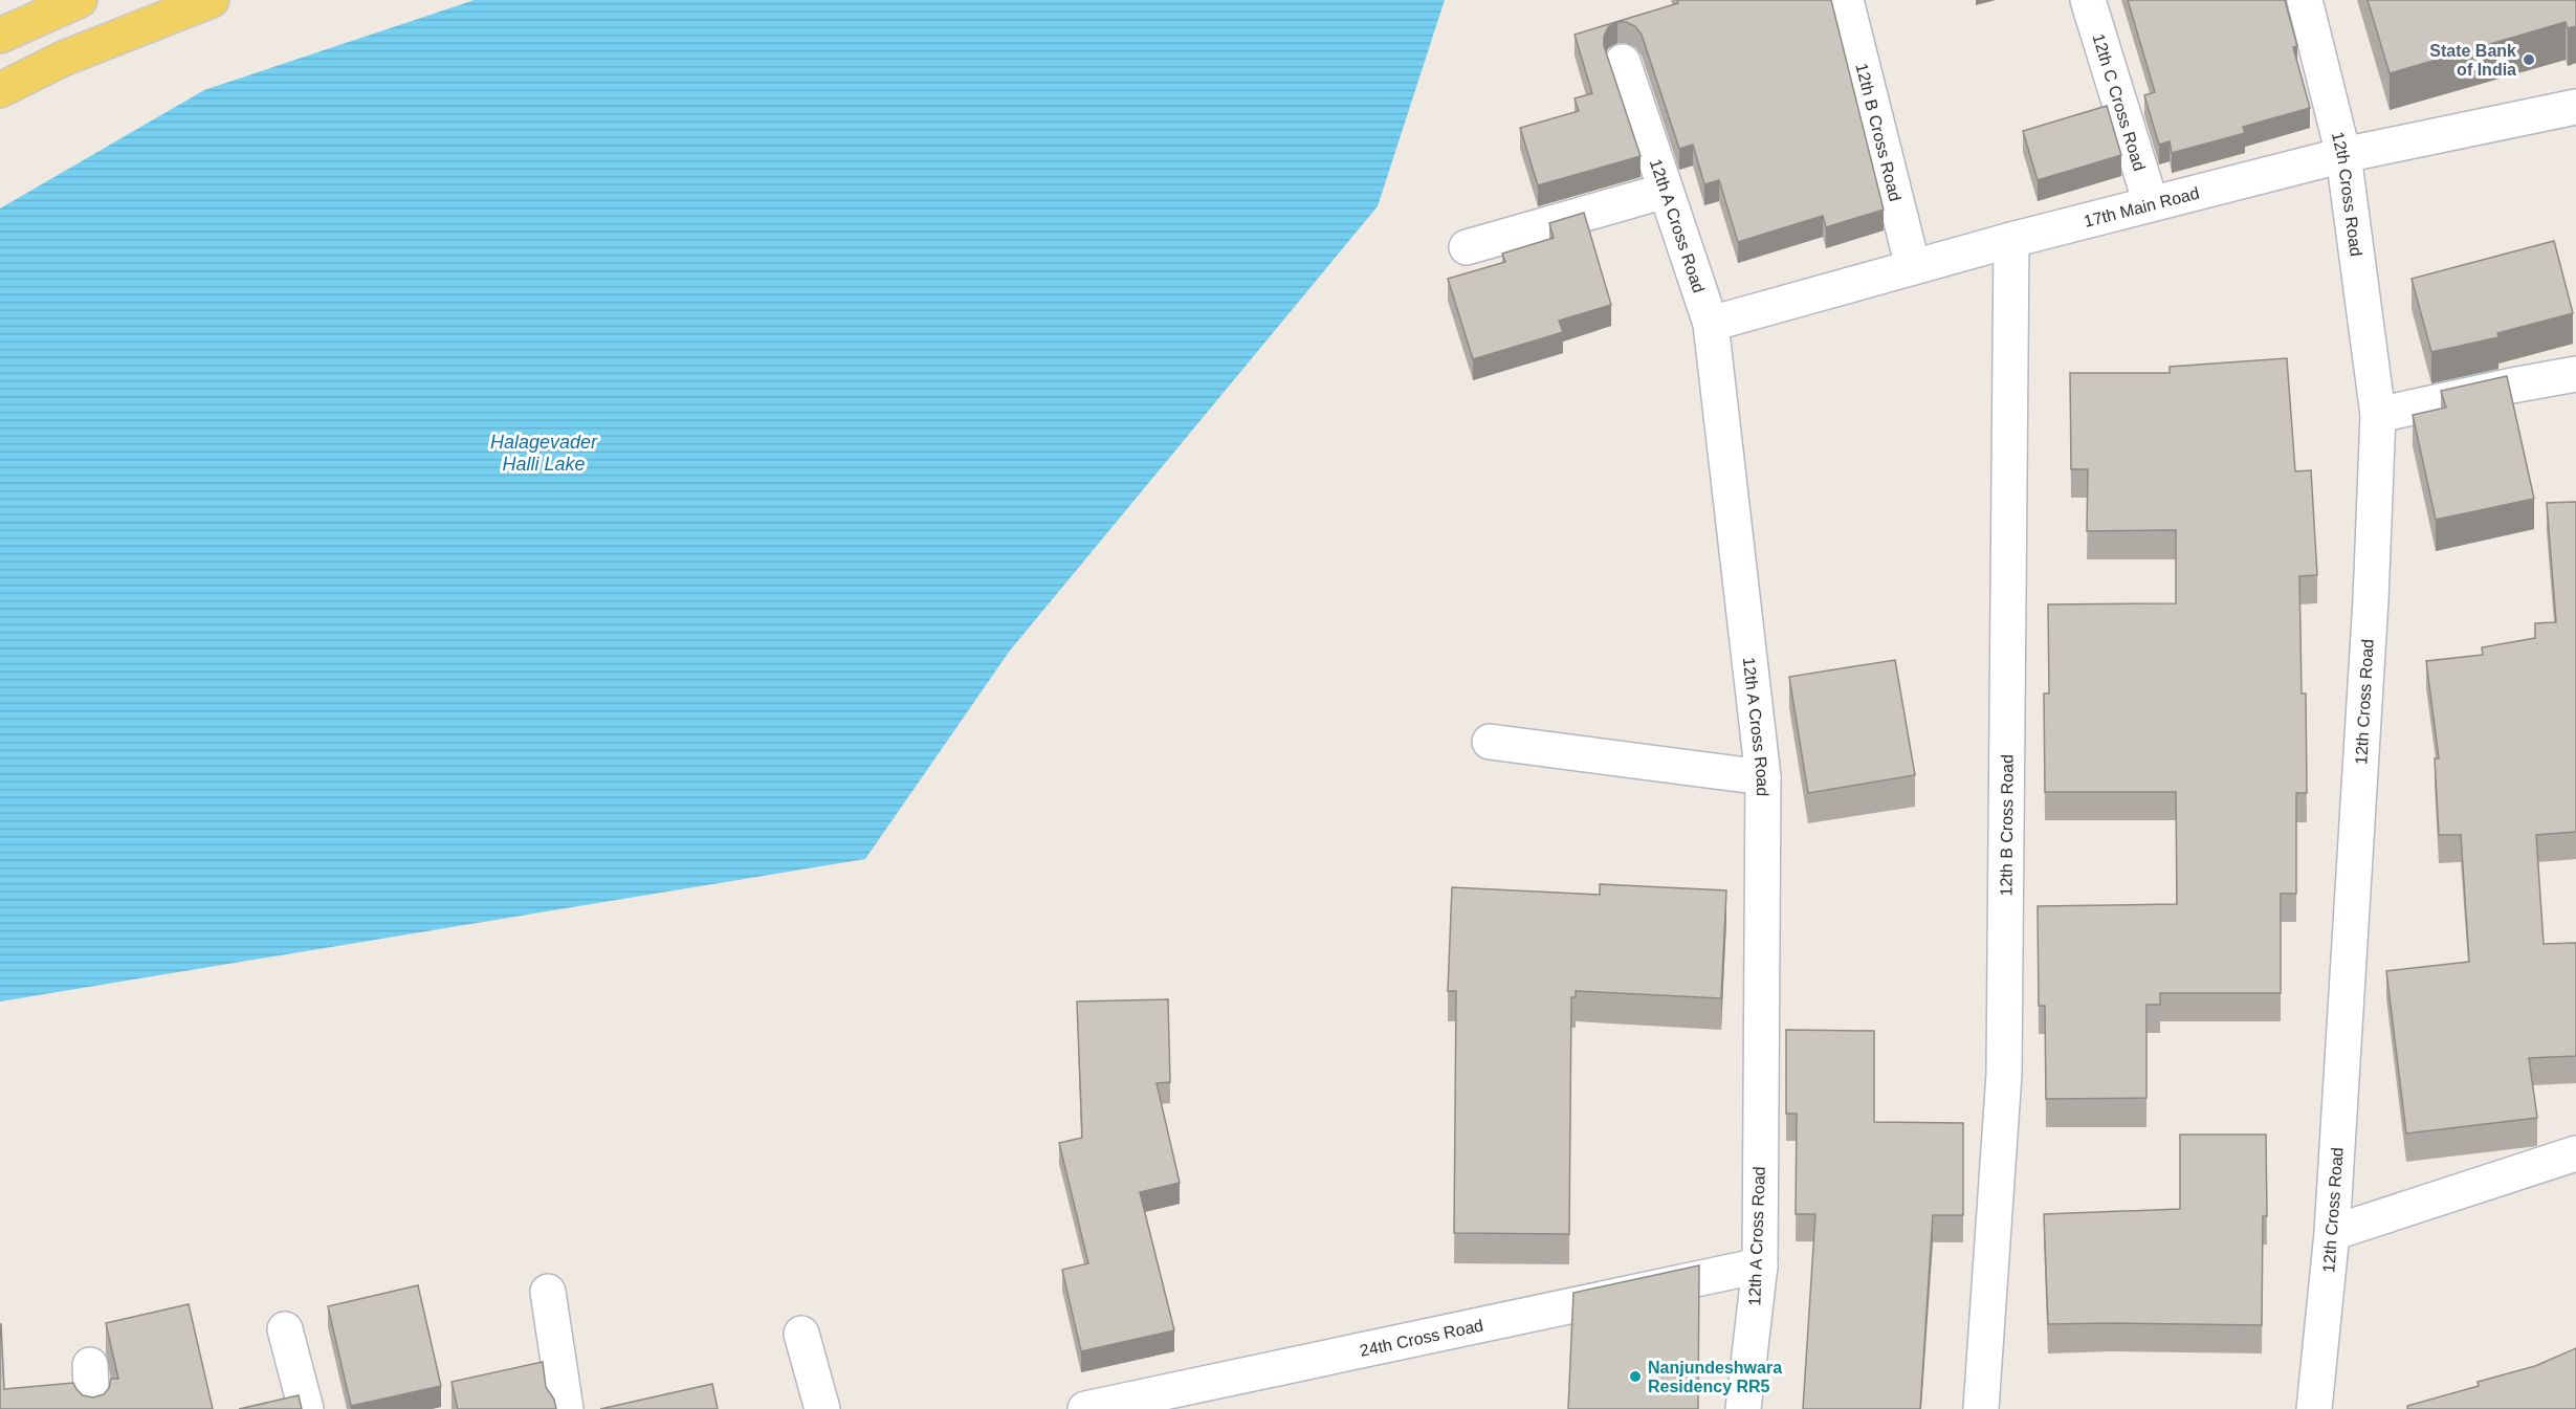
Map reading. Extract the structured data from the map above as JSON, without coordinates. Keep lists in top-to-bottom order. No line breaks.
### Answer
{"streets":{"street":["12th C Cross Road","12th B Cross Road","12th Cross Road","17th Main Road","12th A Cross Road","24th Cross Road"]},"crossings":[["12th C Cross Road","17th Main Road"],["12th B Cross Road","17th Main Road"],["12th Cross Road","17th Main Road"],["17th Main Road","12th A Cross Road"],["12th A Cross Road","24th Cross Road"]],"water":["Halagevader Halli Lake"],"places":["State Bank of India","Nanjundeshwara Residency RR5"]}
